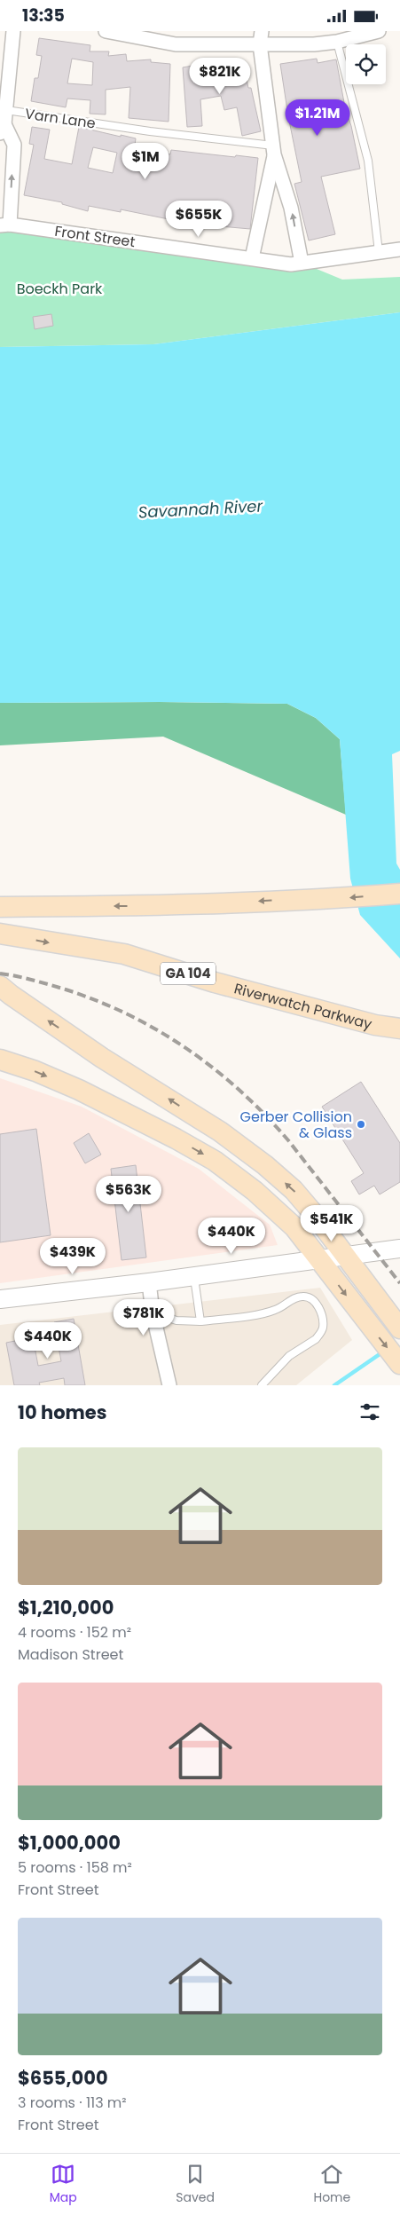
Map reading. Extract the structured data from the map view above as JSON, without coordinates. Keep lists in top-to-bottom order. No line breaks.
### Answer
{"streets":{"main road":["GA 104","Riverwatch Parkway"],"street":["Front Street"],"lane":["Varn Lane"]},"water":["Savannah River"],"parks":["Boeckh Park"],"places":["Gerber Collision & Glass"],"page":{"status":"13:35","price":["$821K","$1.21M","$1M","$655K","$563K","$541K","$440K","$439K","$781K","$440K"],"heading":"10 homes","list":[{"name":"$1,210,000","note":"4 rooms · 152 m² · Madison Street"},{"name":"$1,000,000","note":"5 rooms · 158 m² · Front Street"},{"name":"$655,000","note":"3 rooms · 113 m² · Front Street"}],"tabs":["Map","Saved","Home"]}}
